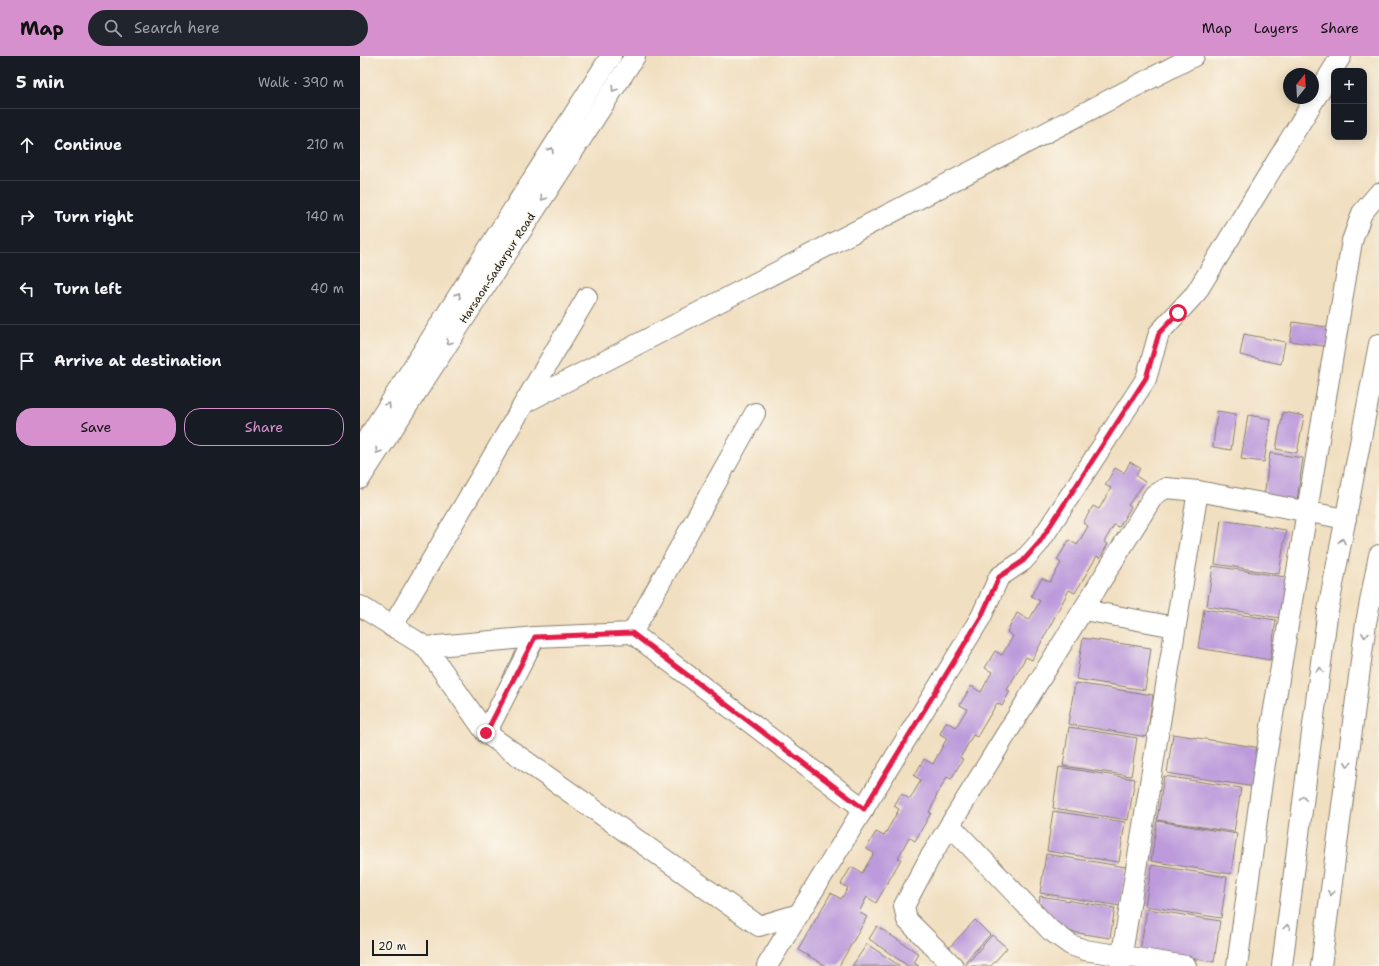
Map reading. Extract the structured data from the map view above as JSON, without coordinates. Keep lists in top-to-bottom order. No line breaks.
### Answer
{"streets":{"street":["Harsaon-Sadarpur Road"]},"scale_bar":"20 m","north":"top","page":{"header":"Map","search":"Search here","nav":["Map","Layers","Share"],"heading":["5 min","Walk · 390 m"],"map_buttons":["+","−"],"list":[["Continue","210 m"],["Turn right","140 m"],["Turn left","40 m"],"Arrive at destination"],"buttons":["Save","Share"],"scale":"20 m"}}
